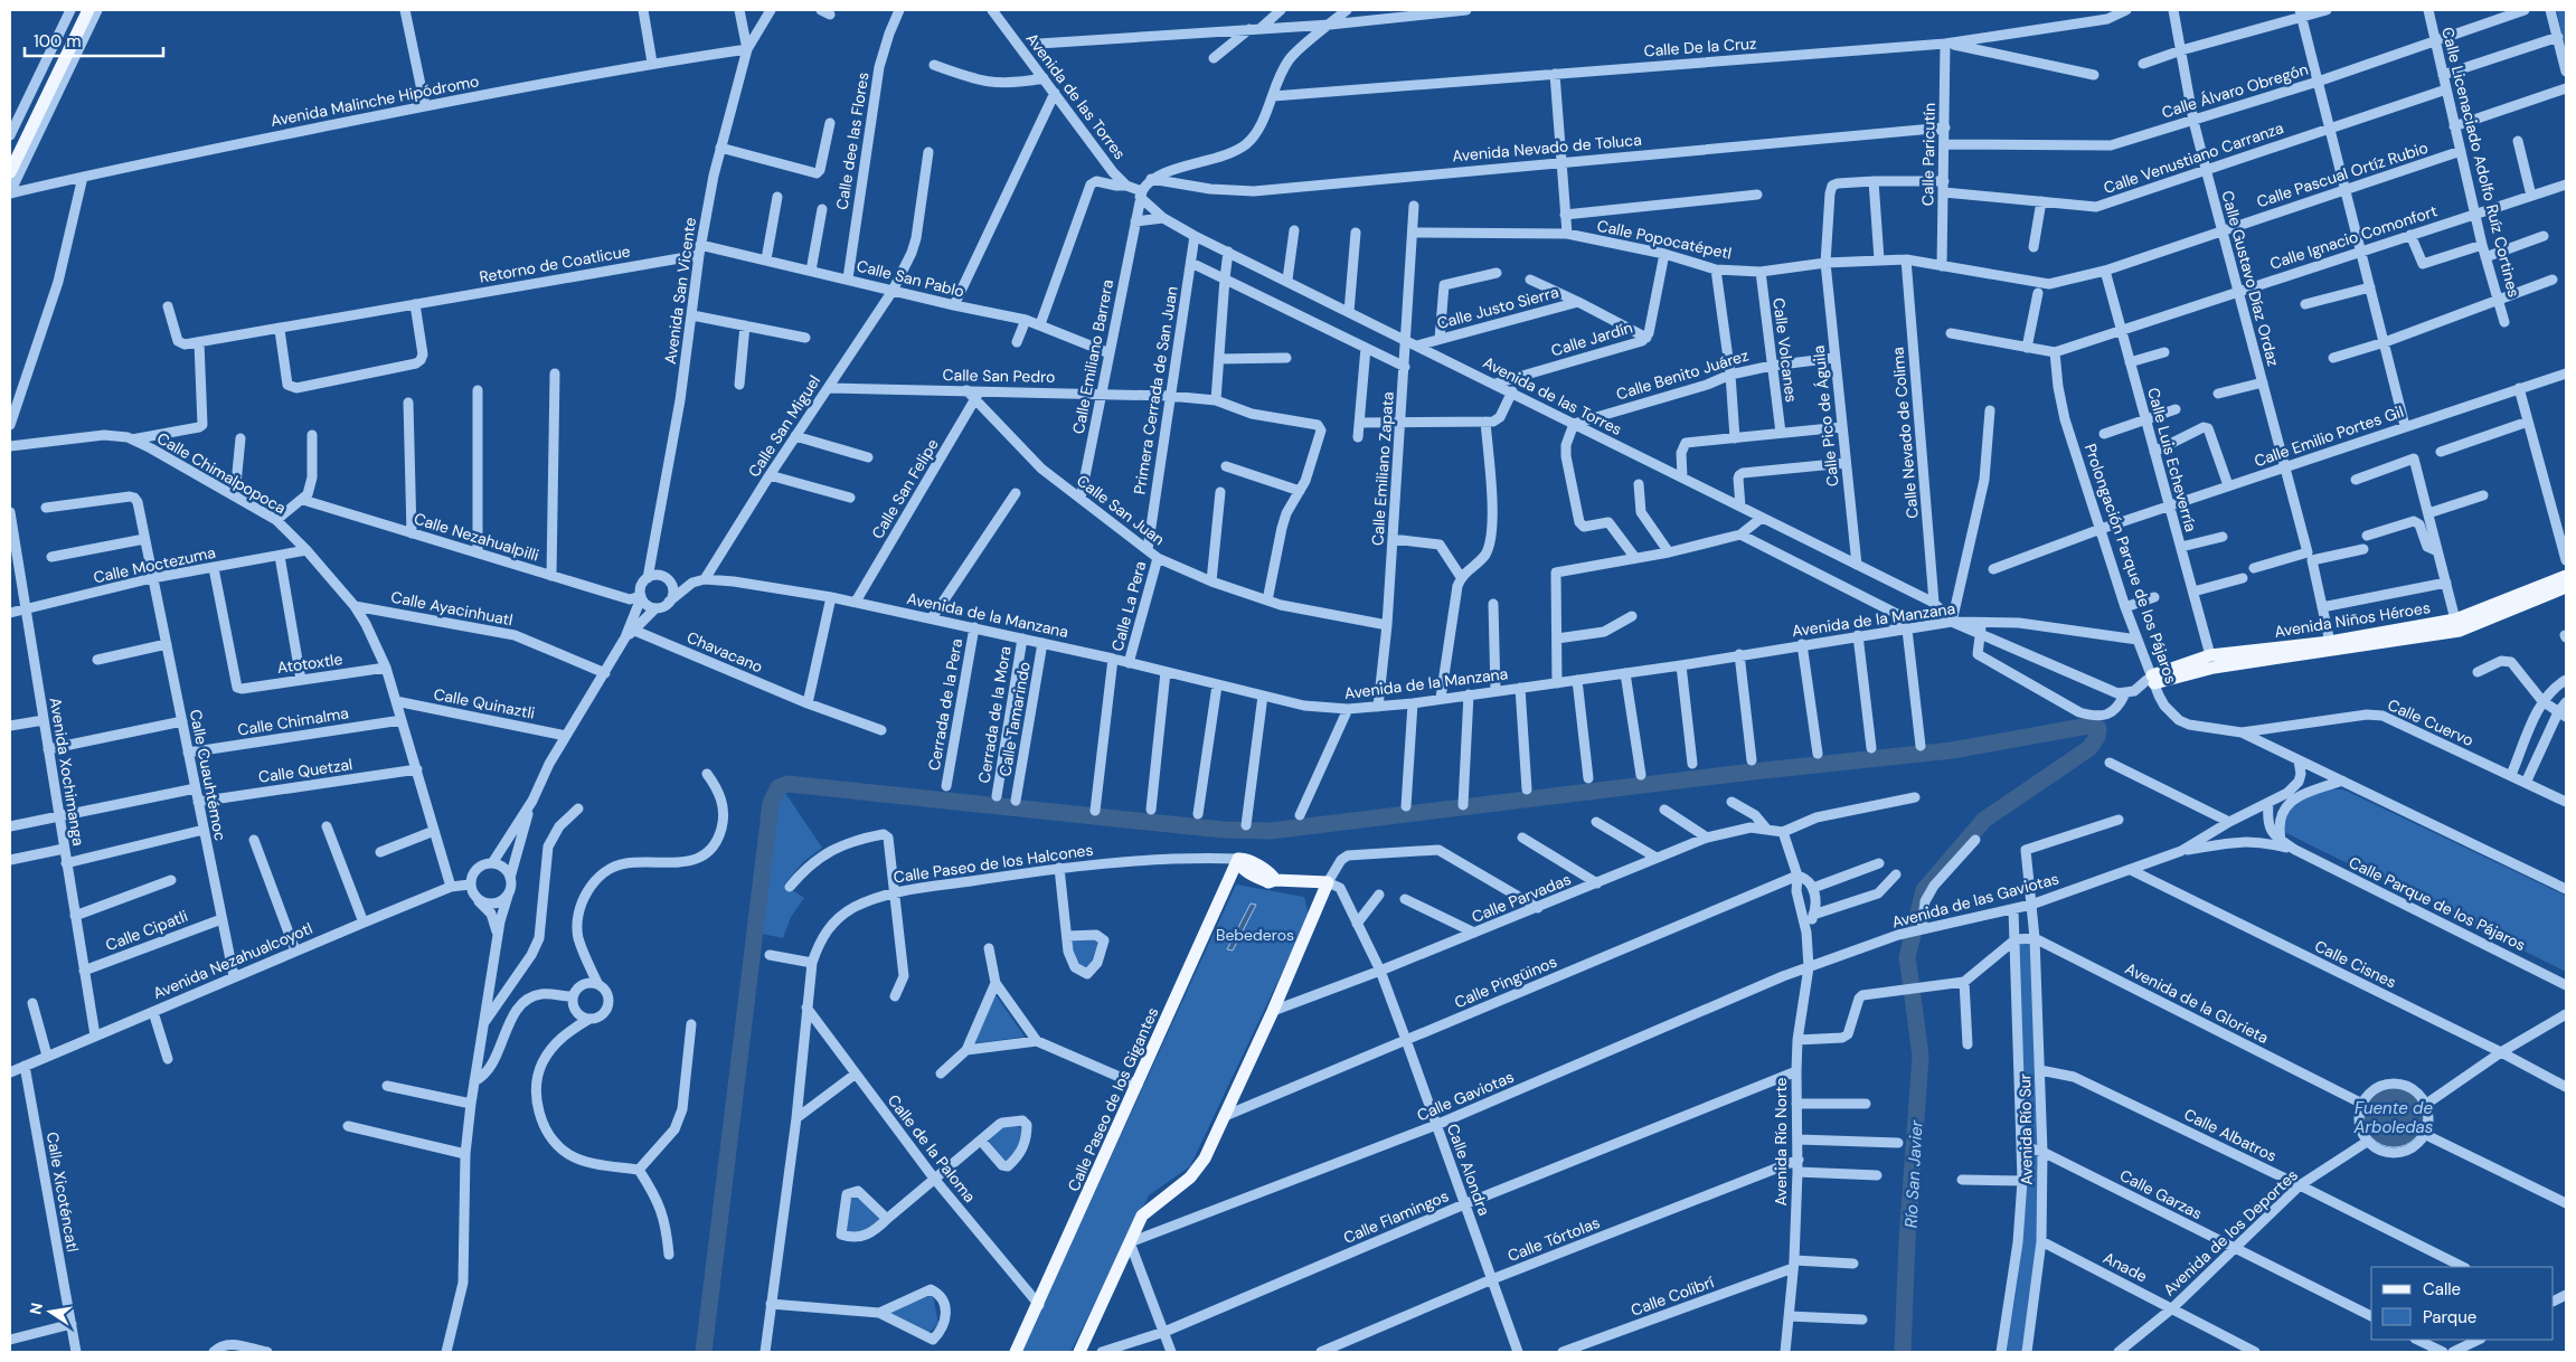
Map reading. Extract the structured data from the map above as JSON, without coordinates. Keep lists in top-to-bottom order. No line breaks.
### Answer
{"streets":{"main road":["Avenida Niños Héroes","Calle Paseo de los Halcones","Calle Paseo de los Gigantes"],"street":["Calle De la Cruz","Calle Álvaro Obregón","Avenida de las Torres","Avenida Malinche Hipódromo","Calle dee las Flores","Avenida Nevado de Toluca","Calle Paricutín","Calle Venustiano Carranza","Calle Licenaciado Adolfo Ruíz Cortines","Calle Pascual Ortíz Rubio","Calle Ignacio Comonfort","Calle Popocatépetl","Retorno de Coatlicue","Calle San Pablo","Calle Gustavo Díaz Ordaz","Avenida San Vicente","Calle Justo Sierra","Calle Jardín","Calle Volcanes","Calle Emiliano Barrera","Calle Benito Juárez","Calle San Pedro","Primera Cerrada de San Juan","Calle Pico de Águila","Calle San Miguel","Calle Nevado de Colima","Calle Emilio Portes Gil","Calle Luis Echeverría","Calle Emiliano Zapata","Calle Chimalpopoca","Calle San Felipe","Calle San Juan","Calle Nezahualpilli","Prolongación Parque de los Pájaros","Calle Moctezuma","Calle La Pera","Calle Ayacinhuatl","Avenida de la Manzana","Chavacano","Atotoxtle","Calle Quinaztli","Cerrada de la Pera","Cerrada de la Mora","Calle Tamarindo","Calle Chimalma","Calle Cuervo","Calle Quetzal","Avenida Xochimanga","Calle Cuauhtémoc","Calle Parvadas","Avenida de las Gaviotas","Calle Parque de los Pájaros","Calle Cipatli","Avenida Nezahualcoyotl","Calle Cisnes","Calle Pingüinos","Avenida de la Glorieta","Calle Gaviotas","Avenida Río Sur","Calle Albatros","Avenida Río Norte","Calle de la Paloma","Calle Alondra","Calle Xicoténcatl","Calle Garzas","Calle Flamingos","Avenida de los Deportes","Calle Tórtolas","Anade","Calle Colibrí"]},"crossings":[["Calle De la Cruz","Calle Paricutín"],["Calle Álvaro Obregón","Calle Paricutín"],["Calle Álvaro Obregón","Calle Licenaciado Adolfo Ruíz Cortines"],["Calle Álvaro Obregón","Calle Gustavo Díaz Ordaz"],["Avenida de las Torres","Avenida Nevado de Toluca"],["Avenida de las Torres","Calle Justo Sierra"],["Avenida de las Torres","Calle Jardín"],["Avenida de las Torres","Calle Benito Juárez"],["Avenida de las Torres","Primera Cerrada de San Juan"],["Avenida de las Torres","Calle Pico de Águila"],["Avenida de las Torres","Calle Nevado de Colima"],["Avenida de las Torres","Calle Emiliano Zapata"],["Avenida de las Torres","Avenida de la Manzana"],["Avenida Malinche Hipódromo","Avenida San Vicente"],["Calle dee las Flores","Calle San Pablo"],["Avenida Nevado de Toluca","Calle Paricutín"],["Calle Paricutín","Calle Venustiano Carranza"],["Calle Paricutín","Calle Pascual Ortíz Rubio"],["Calle Paricutín","Calle Popocatépetl"],["Calle Venustiano Carranza","Calle Licenaciado Adolfo Ruíz Cortines"],["Calle Venustiano Carranza","Calle Gustavo Díaz Ordaz"],["Calle Licenaciado Adolfo Ruíz Cortines","Calle Pascual Ortíz Rubio"],["Calle Licenaciado Adolfo Ruíz Cortines","Calle Ignacio Comonfort"],["Calle Pascual Ortíz Rubio","Calle Popocatépetl"],["Calle Pascual Ortíz Rubio","Calle Gustavo Díaz Ordaz"],["Calle Pascual Ortíz Rubio","Calle Luis Echeverría"],["Calle Ignacio Comonfort","Calle Gustavo Díaz Ordaz"],["Calle Ignacio Comonfort","Calle Luis Echeverría"],["Calle Ignacio Comonfort","Prolongación Parque de los Pájaros"],["Calle Popocatépetl","Calle Jardín"],["Calle Popocatépetl","Calle Volcanes"],["Calle Popocatépetl","Calle Pico de Águila"],["Calle Popocatépetl","Calle Nevado de Colima"],["Calle Popocatépetl","Calle Emiliano Zapata"],["Retorno de Coatlicue","Calle San Pablo"],["Retorno de Coatlicue","Avenida San Vicente"],["Calle San Pablo","Avenida San Vicente"],["Calle San Pablo","Calle Emiliano Barrera"],["Calle San Pablo","Calle San Miguel"],["Calle Gustavo Díaz Ordaz","Calle Emilio Portes Gil"],["Calle Gustavo Díaz Ordaz","Avenida Niños Héroes"],["Avenida San Vicente","Calle Nezahualpilli"],["Avenida San Vicente","Avenida de la Manzana"],["Calle Justo Sierra","Calle Jardín"],["Calle Volcanes","Calle Benito Juárez"],["Calle Emiliano Barrera","Calle San Pedro"],["Calle Emiliano Barrera","Calle San Juan"],["Calle Benito Juárez","Calle Pico de Águila"],["Calle San Pedro","Primera Cerrada de San Juan"],["Calle San Pedro","Calle San Miguel"],["Calle San Pedro","Calle San Felipe"],["Calle San Pedro","Calle San Juan"],["Primera Cerrada de San Juan","Calle San Juan"],["Calle San Miguel","Avenida de la Manzana"],["Calle Emilio Portes Gil","Calle Luis Echeverría"],["Calle Emilio Portes Gil","Prolongación Parque de los Pájaros"],["Calle Luis Echeverría","Avenida Niños Héroes"],["Calle Emiliano Zapata","Calle San Juan"],["Calle Emiliano Zapata","Avenida de la Manzana"],["Calle Chimalpopoca","Calle Moctezuma"],["Calle Chimalpopoca","Calle Ayacinhuatl"],["Calle Chimalpopoca","Atotoxtle"],["Calle Chimalpopoca","Calle Quinaztli"],["Calle Chimalpopoca","Calle Chimalma"],["Calle Chimalpopoca","Calle Quetzal"],["Calle Chimalpopoca","Avenida Nezahualcoyotl"],["Calle San Felipe","Calle San Juan"],["Calle San Felipe","Avenida de la Manzana"],["Calle San Juan","Calle La Pera"],["Calle Nezahualpilli","Avenida de la Manzana"],["Prolongación Parque de los Pájaros","Avenida de la Manzana"],["Prolongación Parque de los Pájaros","Avenida Niños Héroes"],["Prolongación Parque de los Pájaros","Calle Cuervo"],["Prolongación Parque de los Pájaros","Avenida de las Gaviotas"],["Calle Moctezuma","Atotoxtle"],["Calle Moctezuma","Avenida Xochimanga"],["Calle Moctezuma","Calle Cuauhtémoc"],["Calle La Pera","Avenida de la Manzana"],["Avenida de la Manzana","Cerrada de la Pera"],["Avenida de la Manzana","Cerrada de la Mora"],["Avenida de la Manzana","Calle Tamarindo"],["Calle Chimalma","Calle Cuauhtémoc"],["Calle Quetzal","Calle Cuauhtémoc"],["Avenida Xochimanga","Calle Cipatli"],["Avenida Xochimanga","Avenida Nezahualcoyotl"],["Calle Cuauhtémoc","Calle Cipatli"],["Calle Cuauhtémoc","Avenida Nezahualcoyotl"],["Calle Paseo de los Halcones","Calle Paseo de los Gigantes"],["Calle Paseo de los Halcones","Calle de la Paloma"],["Calle Paseo de los Halcones","Calle Alondra"],["Calle Parvadas","Avenida Río Norte"],["Calle Parvadas","Calle Alondra"],["Avenida de las Gaviotas","Calle Parque de los Pájaros"],["Avenida de las Gaviotas","Calle Cisnes"],["Avenida de las Gaviotas","Calle Gaviotas"],["Avenida de las Gaviotas","Avenida Río Sur"],["Avenida de las Gaviotas","Avenida Río Norte"],["Avenida Nezahualcoyotl","Calle Xicoténcatl"],["Calle Pingüinos","Avenida Río Norte"],["Calle Pingüinos","Calle Alondra"],["Avenida de la Glorieta","Avenida Río Sur"],["Avenida de la Glorieta","Avenida de los Deportes"],["Calle Gaviotas","Avenida Río Norte"],["Calle Gaviotas","Calle Alondra"],["Calle Paseo de los Gigantes","Calle de la Paloma"],["Avenida Río Sur","Calle Albatros"],["Avenida Río Sur","Calle Garzas"],["Avenida Río Sur","Anade"],["Calle Albatros","Avenida de los Deportes"],["Avenida Río Norte","Calle Flamingos"],["Avenida Río Norte","Calle Tórtolas"],["Avenida Río Norte","Calle Colibrí"],["Calle Alondra","Calle Flamingos"],["Calle Alondra","Calle Tórtolas"],["Calle Garzas","Avenida de los Deportes"],["Avenida de los Deportes","Anade"]],"water":["Fuente de Arboledas","Río San Javier"],"parks":["Bebederos"],"legend":["Calle","Parque"],"scale_bar":"100 m","north":"left"}
